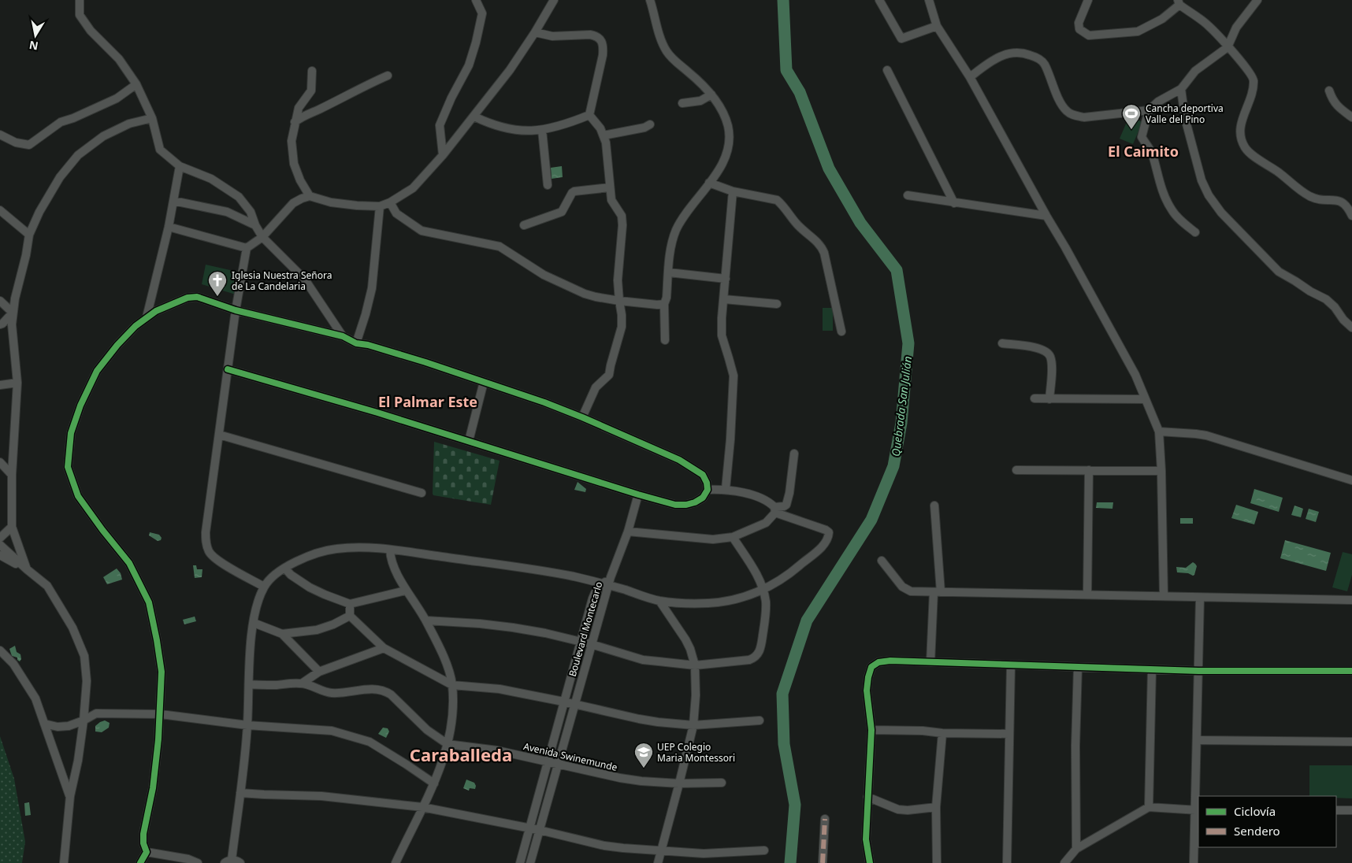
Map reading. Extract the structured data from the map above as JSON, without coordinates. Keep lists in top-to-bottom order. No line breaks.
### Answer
{"streets":{"street":["Boulevard Montecarlo","Avenida Swinemunde"]},"crossings":[["Boulevard Montecarlo","Avenida Swinemunde"]],"districts":["El Caimito","El Palmar Este","Caraballeda"],"water":["Quebrada San Julián"],"places":{"sports":["Cancha deportiva Valle del Pino"],"church":["Iglesia Nuestra Señora de La Candelaria"],"school or university":["UEP Colegio Maria Montessori"]},"legend":["Ciclovía","Sendero"],"north":"bottom"}
